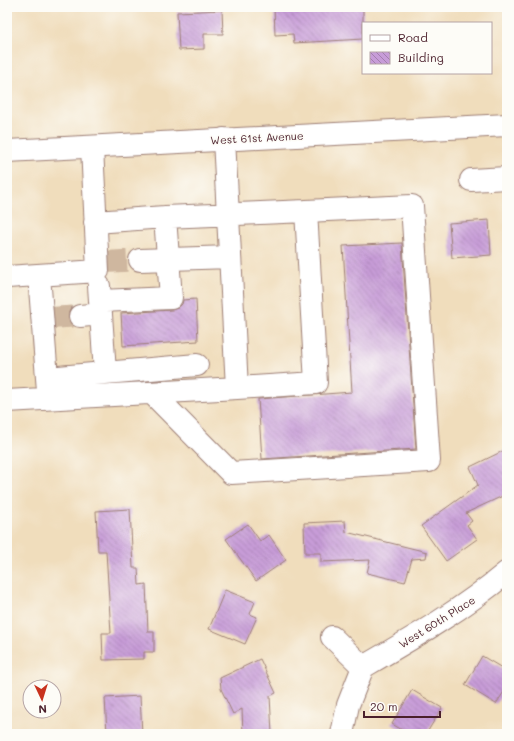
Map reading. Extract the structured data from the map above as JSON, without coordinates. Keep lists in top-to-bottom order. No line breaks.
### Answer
{"streets":{"main road":["West 61st Avenue","West 60th Place"]},"legend":["Road","Building"],"scale_bar":"20 m","north":"bottom"}
